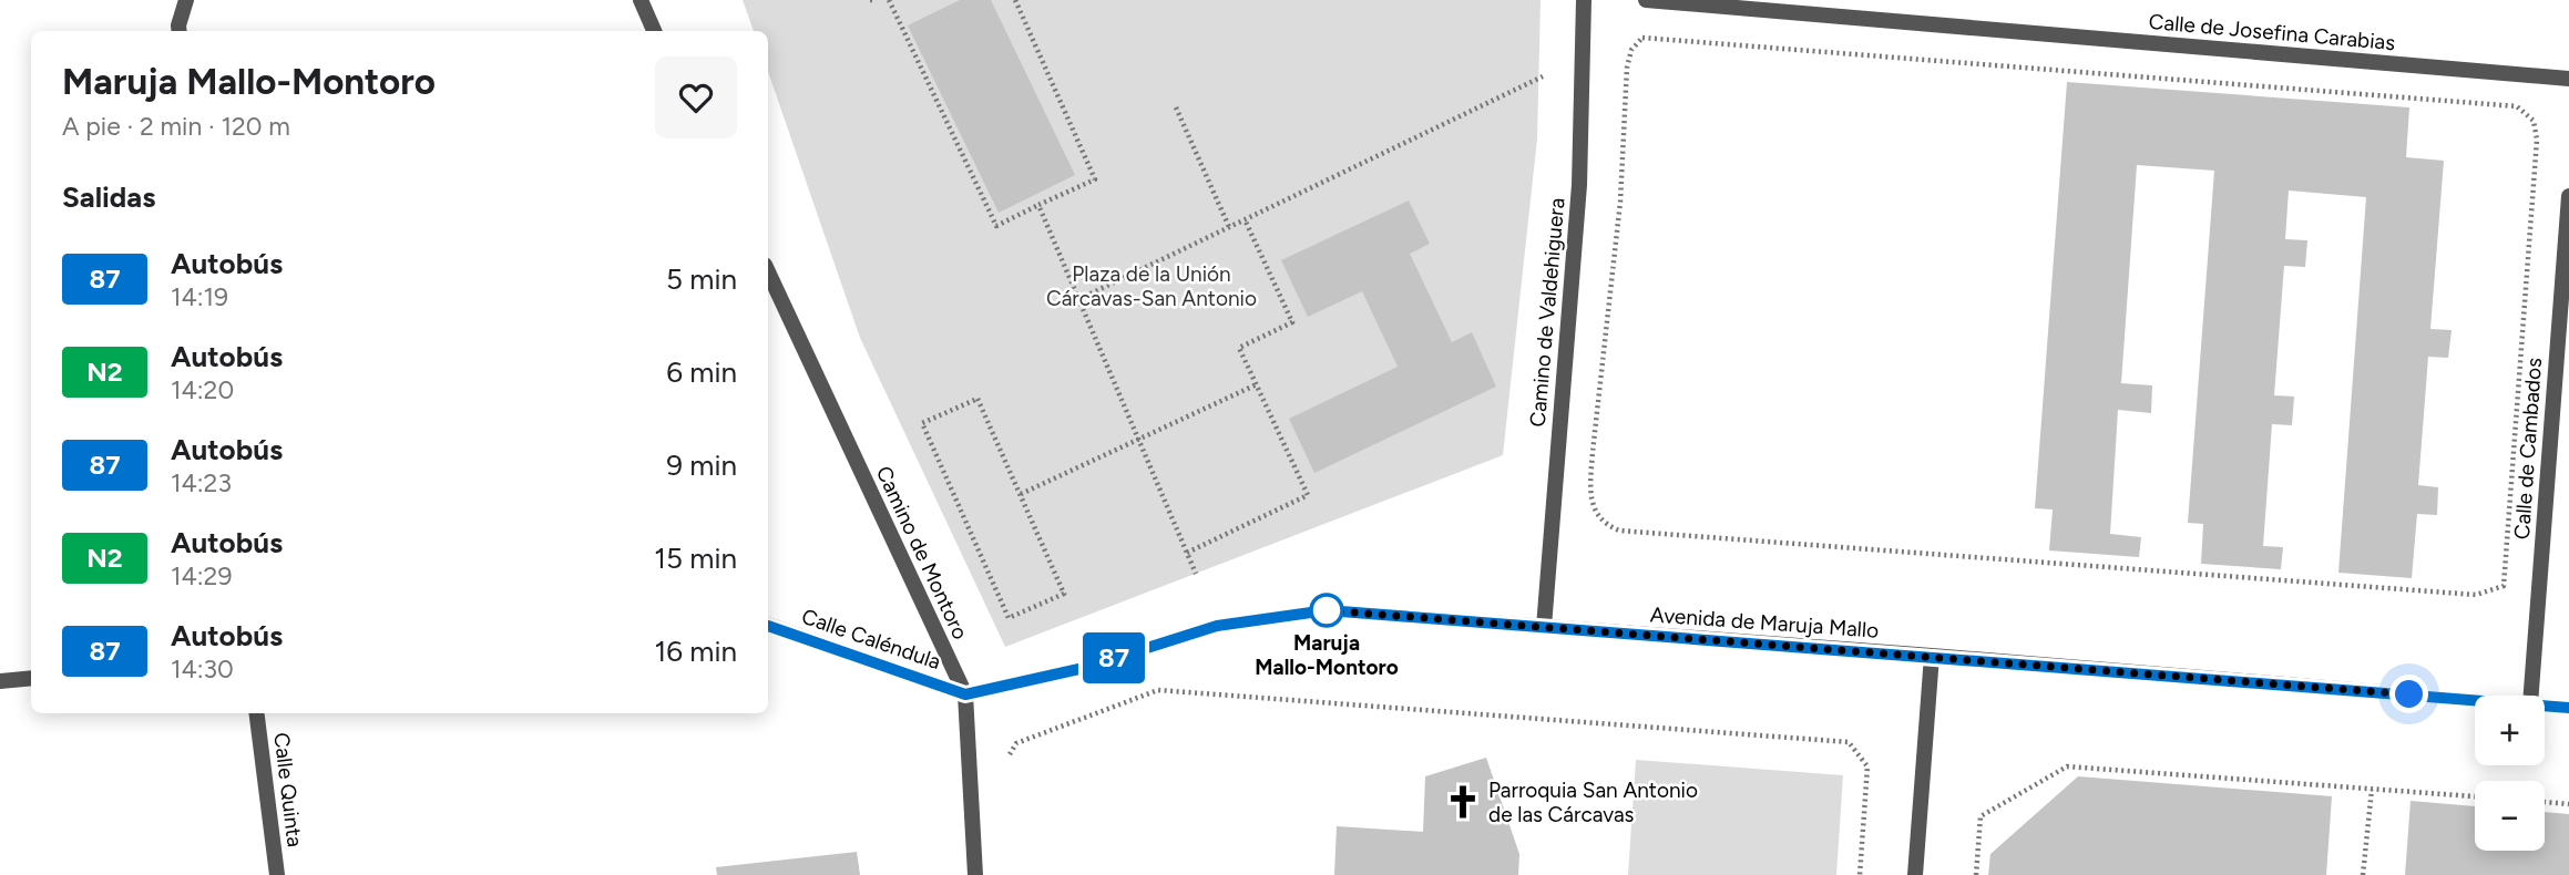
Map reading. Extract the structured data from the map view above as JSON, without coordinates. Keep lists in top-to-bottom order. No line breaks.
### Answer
{"streets":{"street":["Calle de Josefina Carabias","Camino de Valdehiguera","Calle de Cambados","Camino de Montoro","Avenida de Maruja Mallo","Calle Caléndula","Calle Quinta"]},"crossings":[["Camino de Valdehiguera","Avenida de Maruja Mallo"],["Camino de Montoro","Avenida de Maruja Mallo"],["Camino de Montoro","Calle Caléndula"],["Avenida de Maruja Mallo","Calle Caléndula"]],"parks":["Plaza de la Unión Cárcavas-San Antonio"],"places":{"other":["Maruja Mallo-Montoro"],"church":["Parroquia San Antonio de las Cárcavas"]},"lines":["bus line 87"],"page":{"on_map":"87","heading":[["Maruja Mallo-Montoro","A pie · 2 min · 120 m"],"Salidas"],"list":[{"mark":"87","name":"Autobús","note":"14:19","value":"5 min"},{"mark":"N2","name":"Autobús","note":"14:20","value":"6 min"},{"mark":"87","name":"Autobús","note":"14:23","value":"9 min"},{"mark":"N2","name":"Autobús","note":"14:29","value":"15 min"},{"mark":"87","name":"Autobús","note":"14:30","value":"16 min"}],"map_buttons":["+","−"]}}
